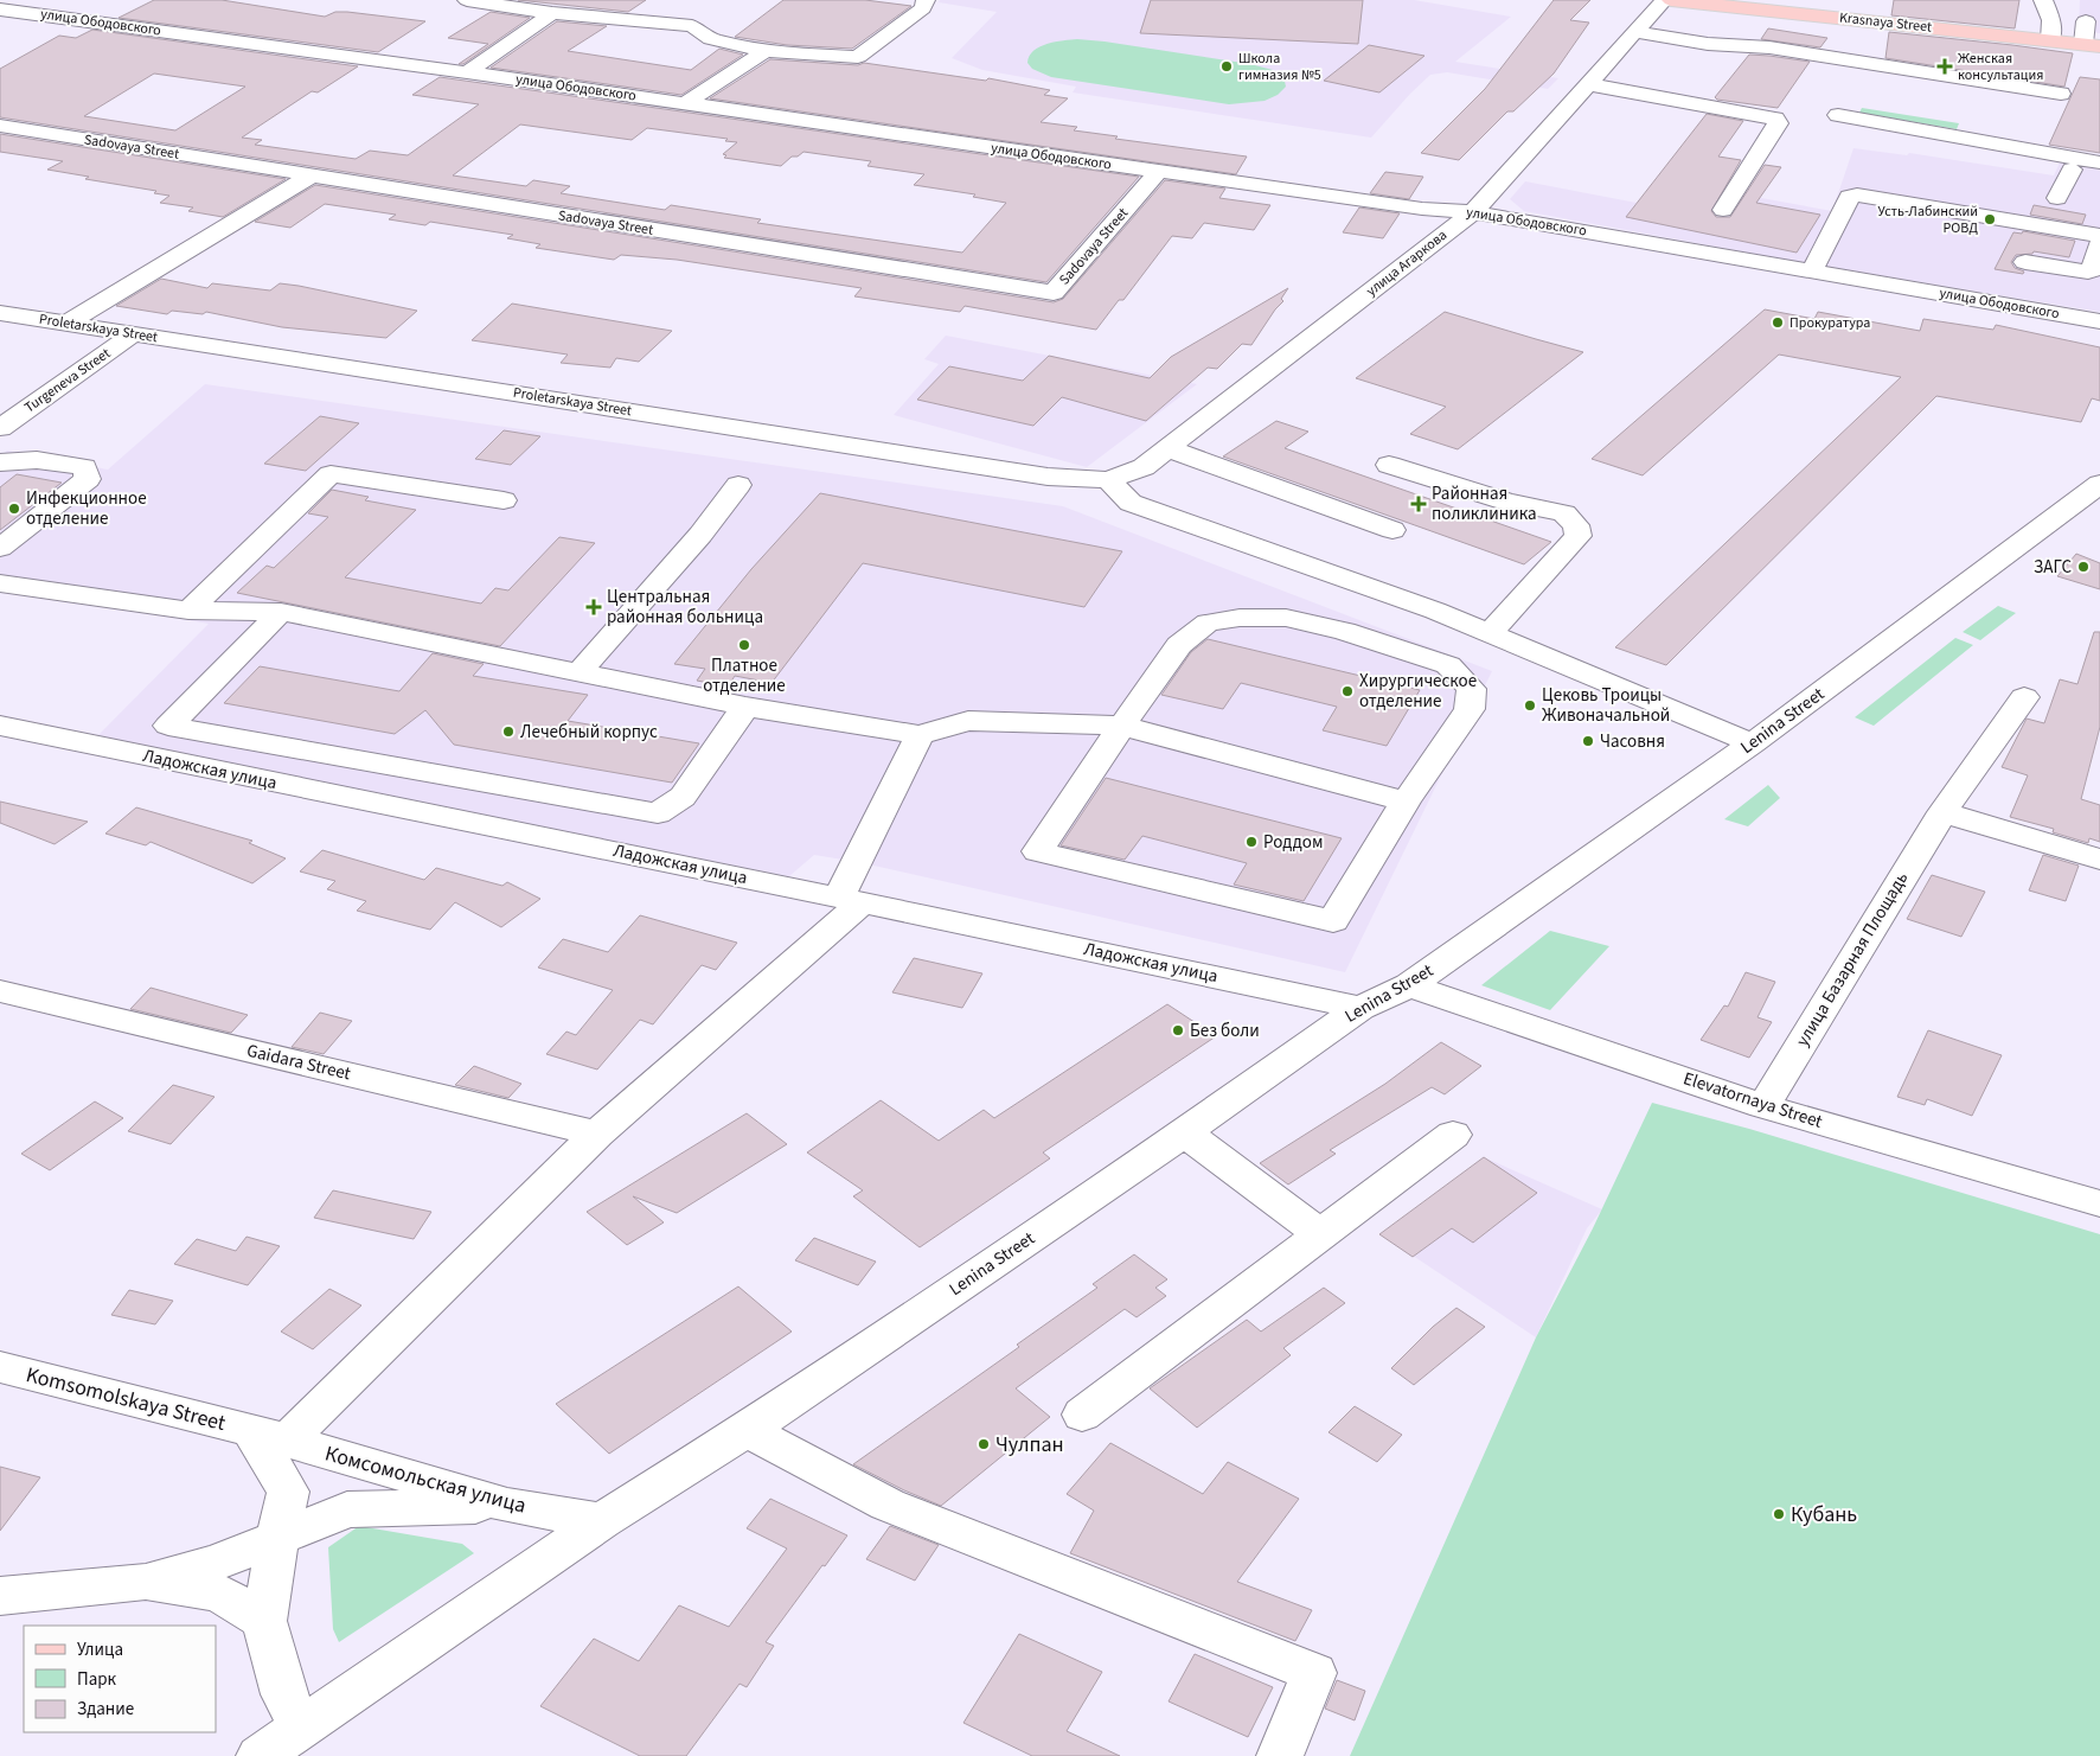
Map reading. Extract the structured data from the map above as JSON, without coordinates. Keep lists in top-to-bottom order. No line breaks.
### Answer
{"streets":{"main road":["Krasnaya Street"],"street":["улица Ободовского","Sadovaya Street","улица Агаркова","Proletarskaya Street","Turgeneva Street","Lenina Street","Ладожская улица","улица Базарная Площадь","Gaidara Street","Elevatornaya Street","Komsomolskaya Street","Комсомольская улица"]},"crossings":[["улица Ободовского","Sadovaya Street"],["улица Ободовского","улица Агаркова"],["Krasnaya Street","улица Агаркова"],["улица Агаркова","Proletarskaya Street"],["Proletarskaya Street","Turgeneva Street"],["Lenina Street","Ладожская улица"],["Lenina Street","Elevatornaya Street"],["Lenina Street","Комсомольская улица"],["улица Базарная Площадь","Elevatornaya Street"],["Komsomolskaya Street","Комсомольская улица"]],"places":{"other":["Школа гимназия №5","Усть-Лабинский РОВД","Прокуратура","Инфекционное отделение","ЗАГС","Платное отделение","Хирургическое отделение","Цековь Троицы Живоначальной","Лечебный корпус","Часовня","Роддом","Без боли","Чулпан","Кубань"],"health":["Женская консультация","Районная поликлиника","Центральная районная больница"]},"legend":["Улица","Парк","Здание"]}
